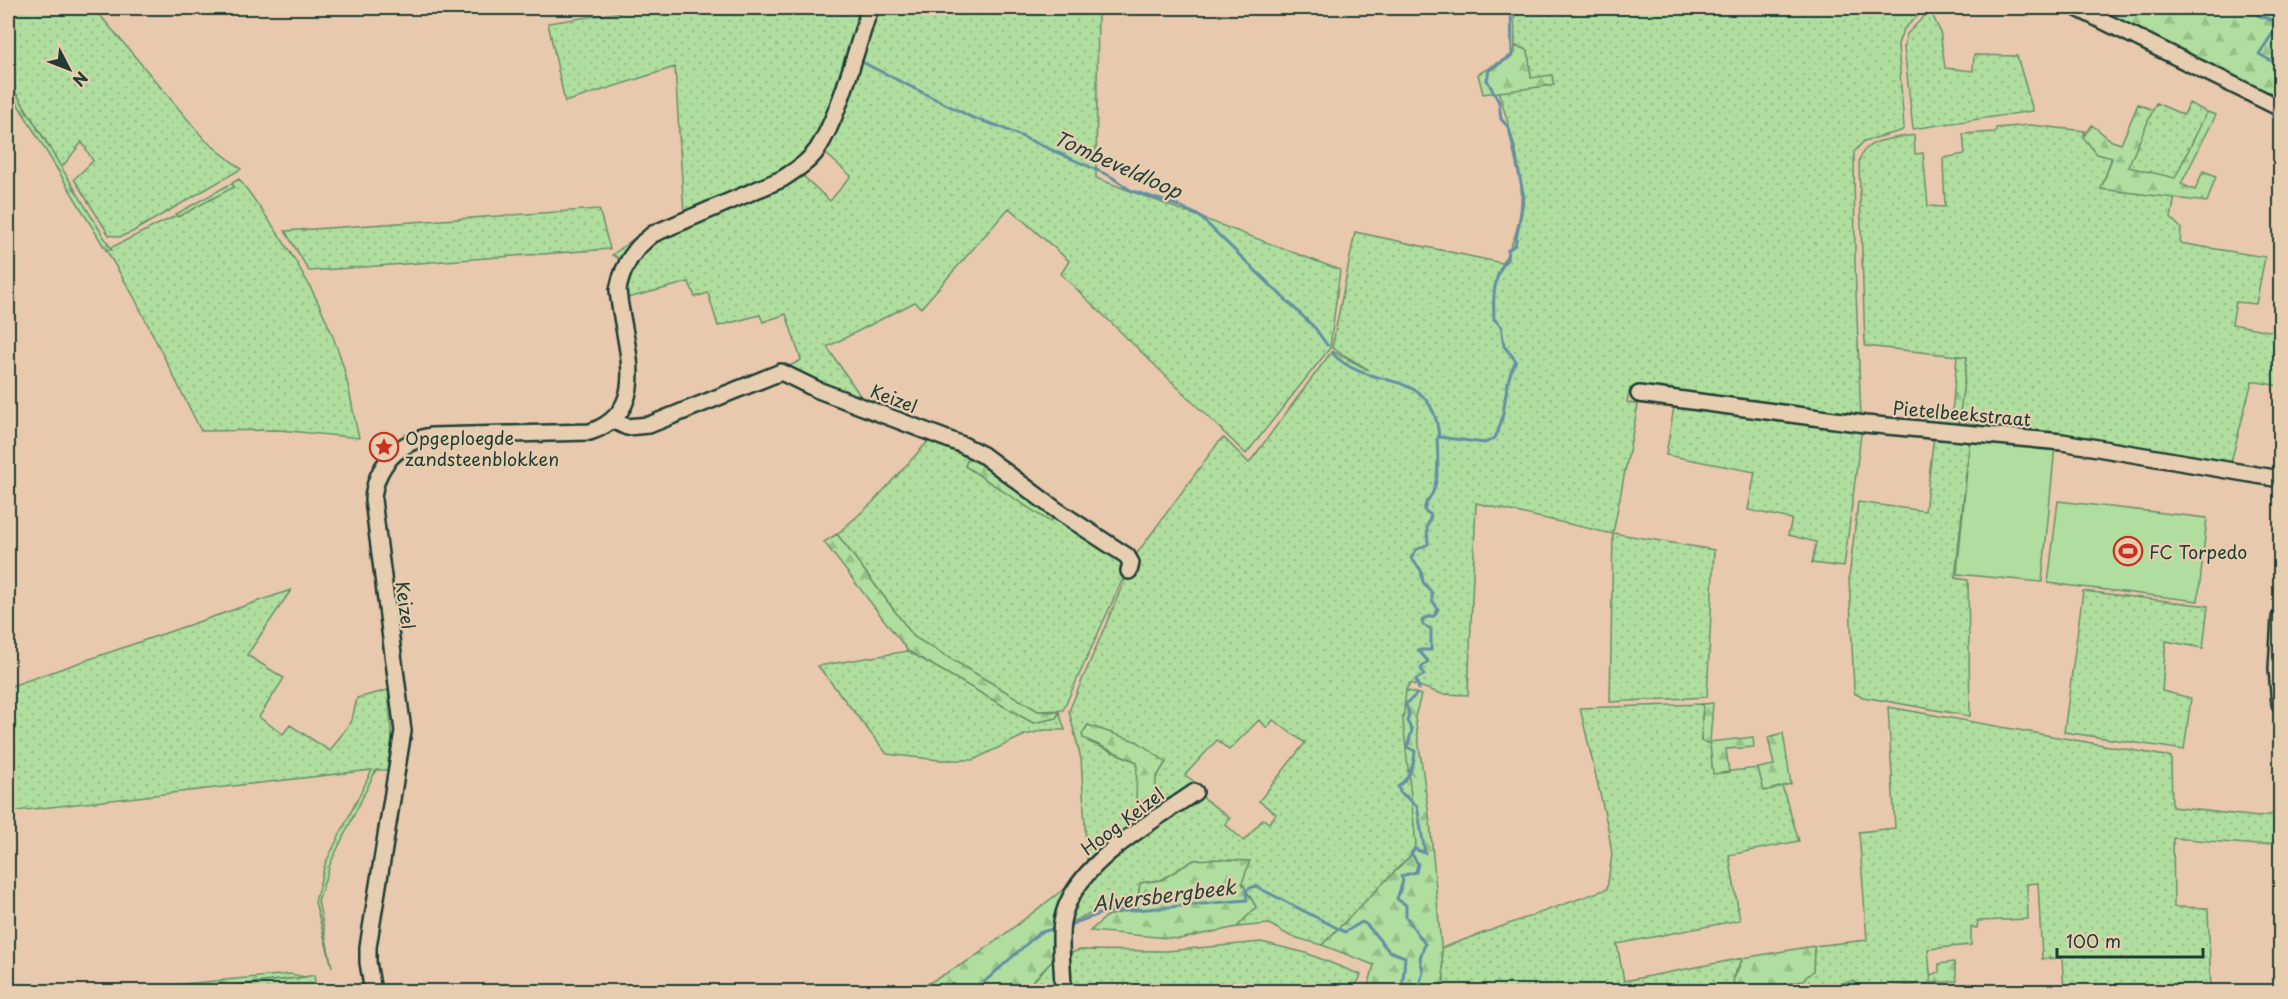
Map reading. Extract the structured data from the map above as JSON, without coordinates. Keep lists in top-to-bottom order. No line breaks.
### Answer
{"streets":{"street":["Keizel","Pietelbeekstraat","Hoog Keizel"]},"water":["Tombeveldloop","Alversbergbeek"],"places":{"place":["Opgeploegde zandsteenblokken"],"sports":["FC Torpedo"]},"scale_bar":"100 m","north":"bottom right"}
